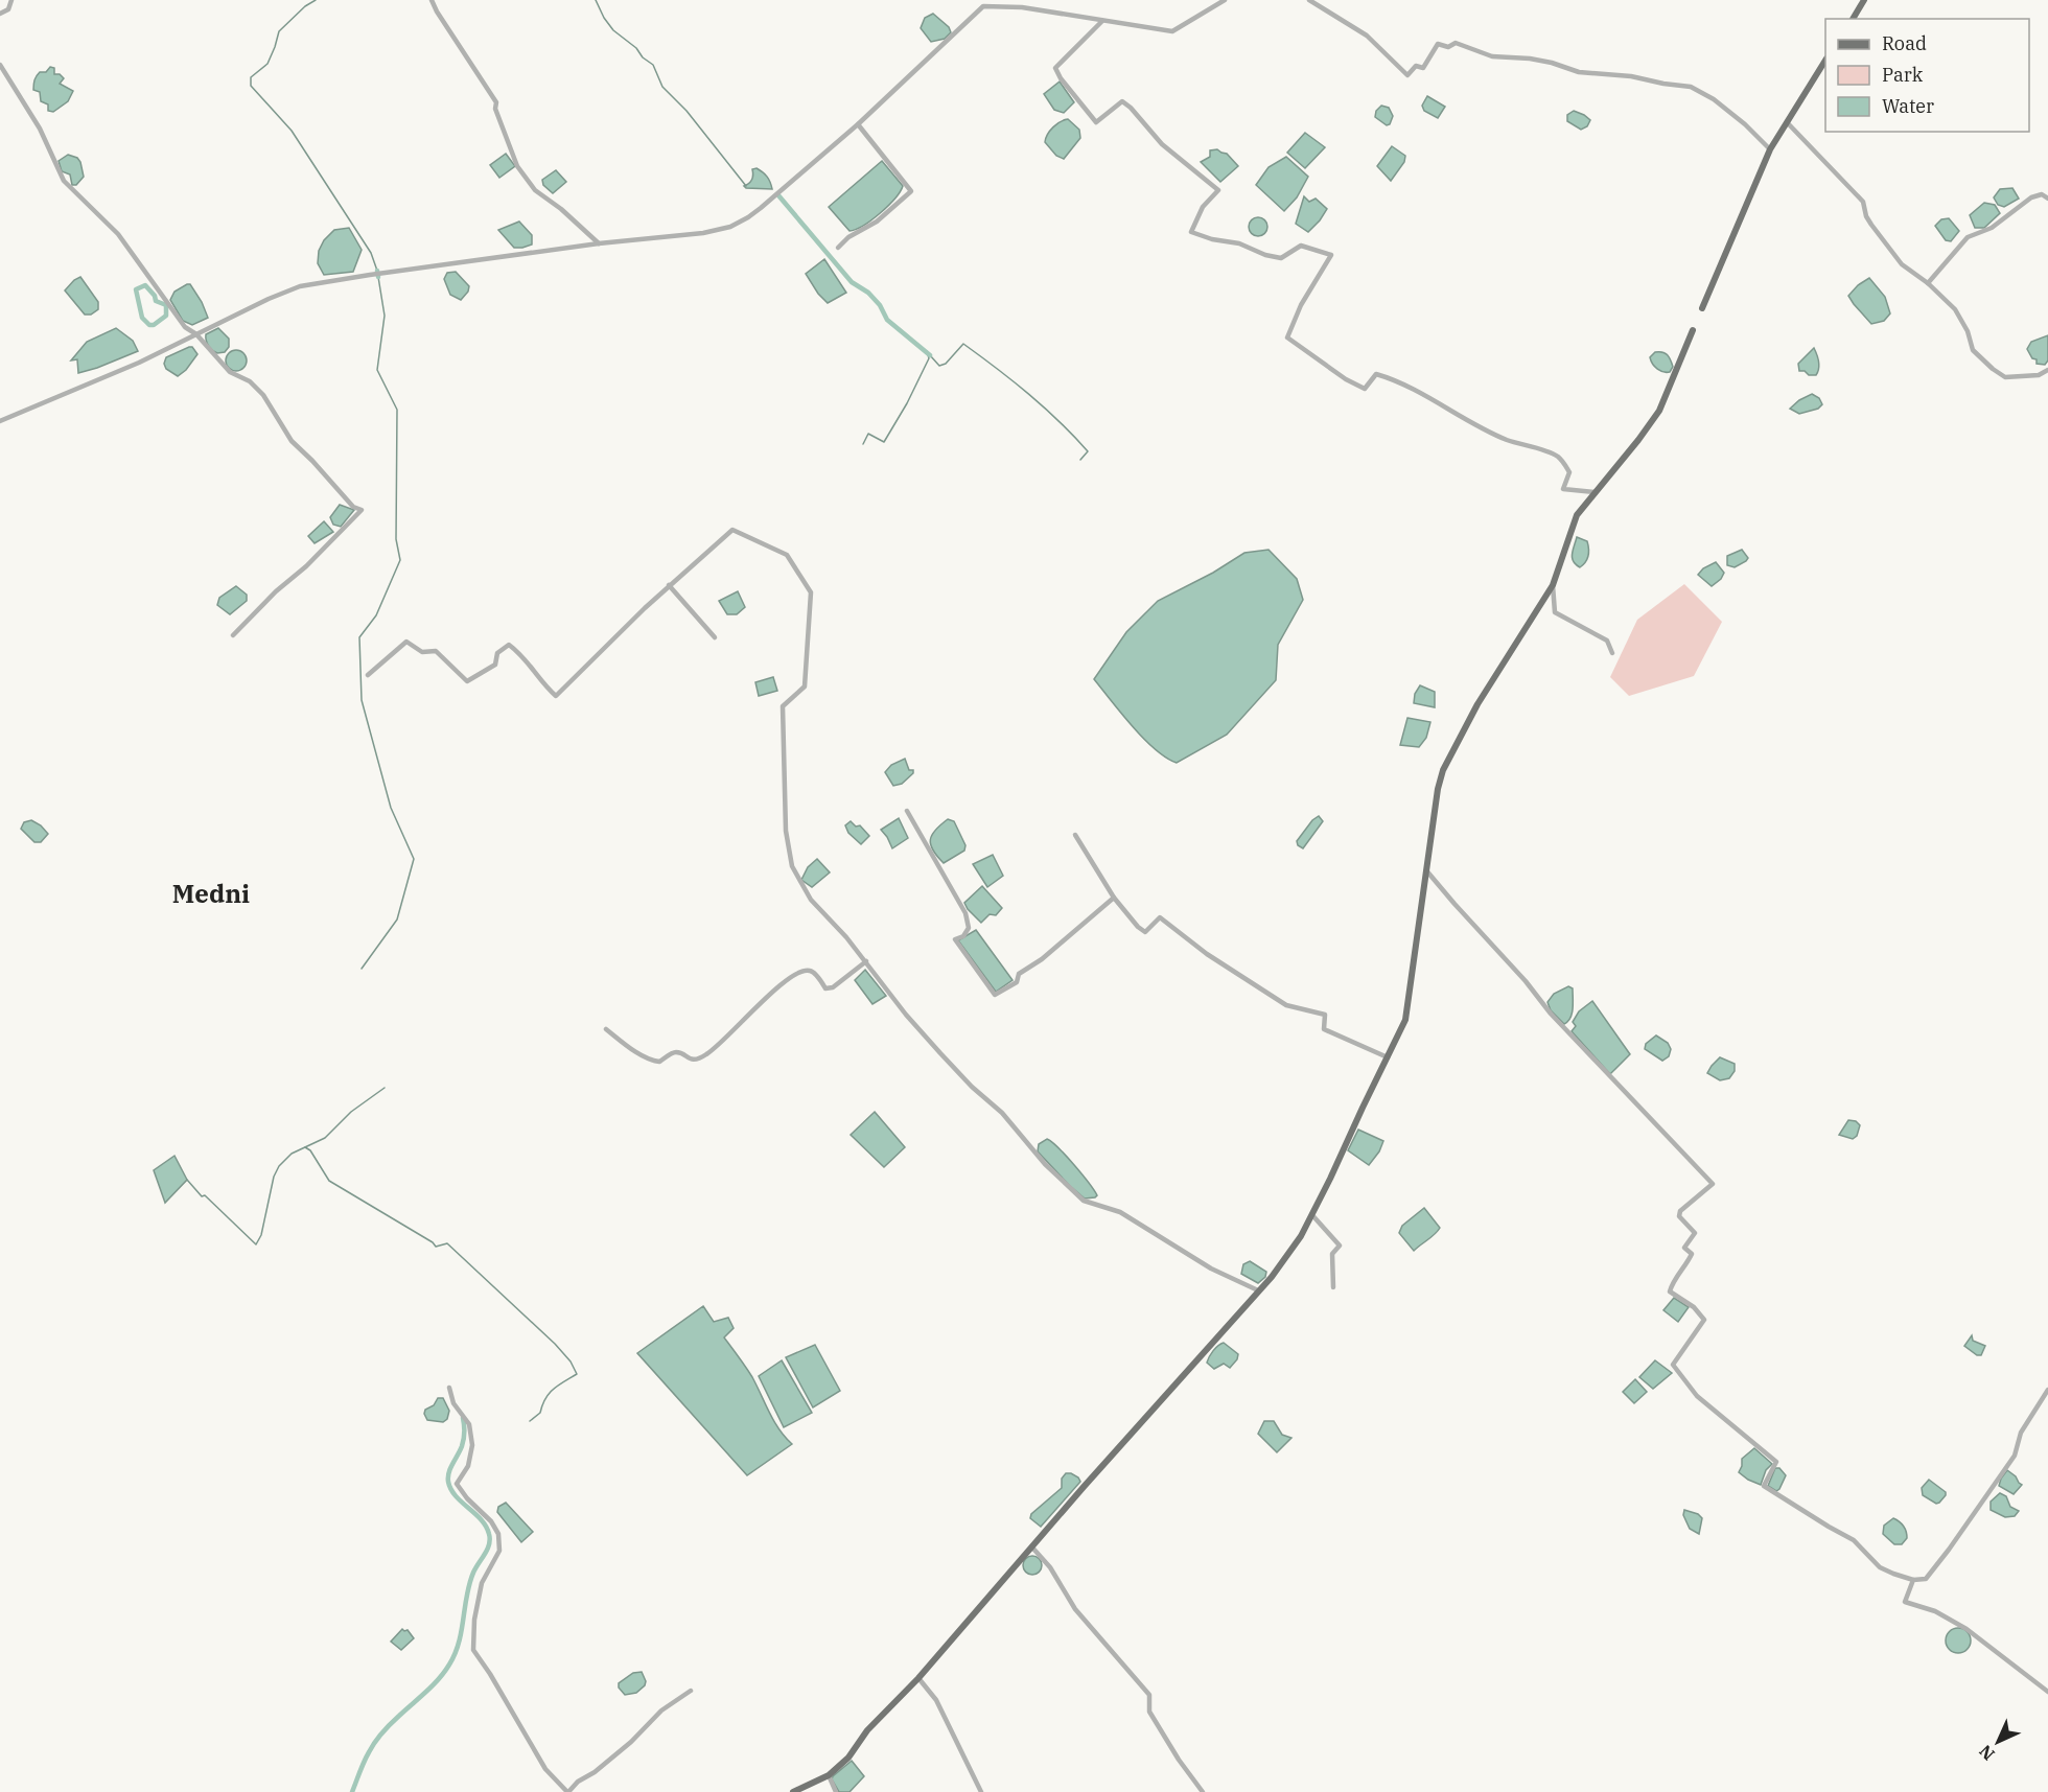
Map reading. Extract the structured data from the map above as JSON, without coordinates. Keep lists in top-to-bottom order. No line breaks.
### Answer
{"districts":["Medni"],"legend":["Road","Park","Water"],"north":"bottom left"}
